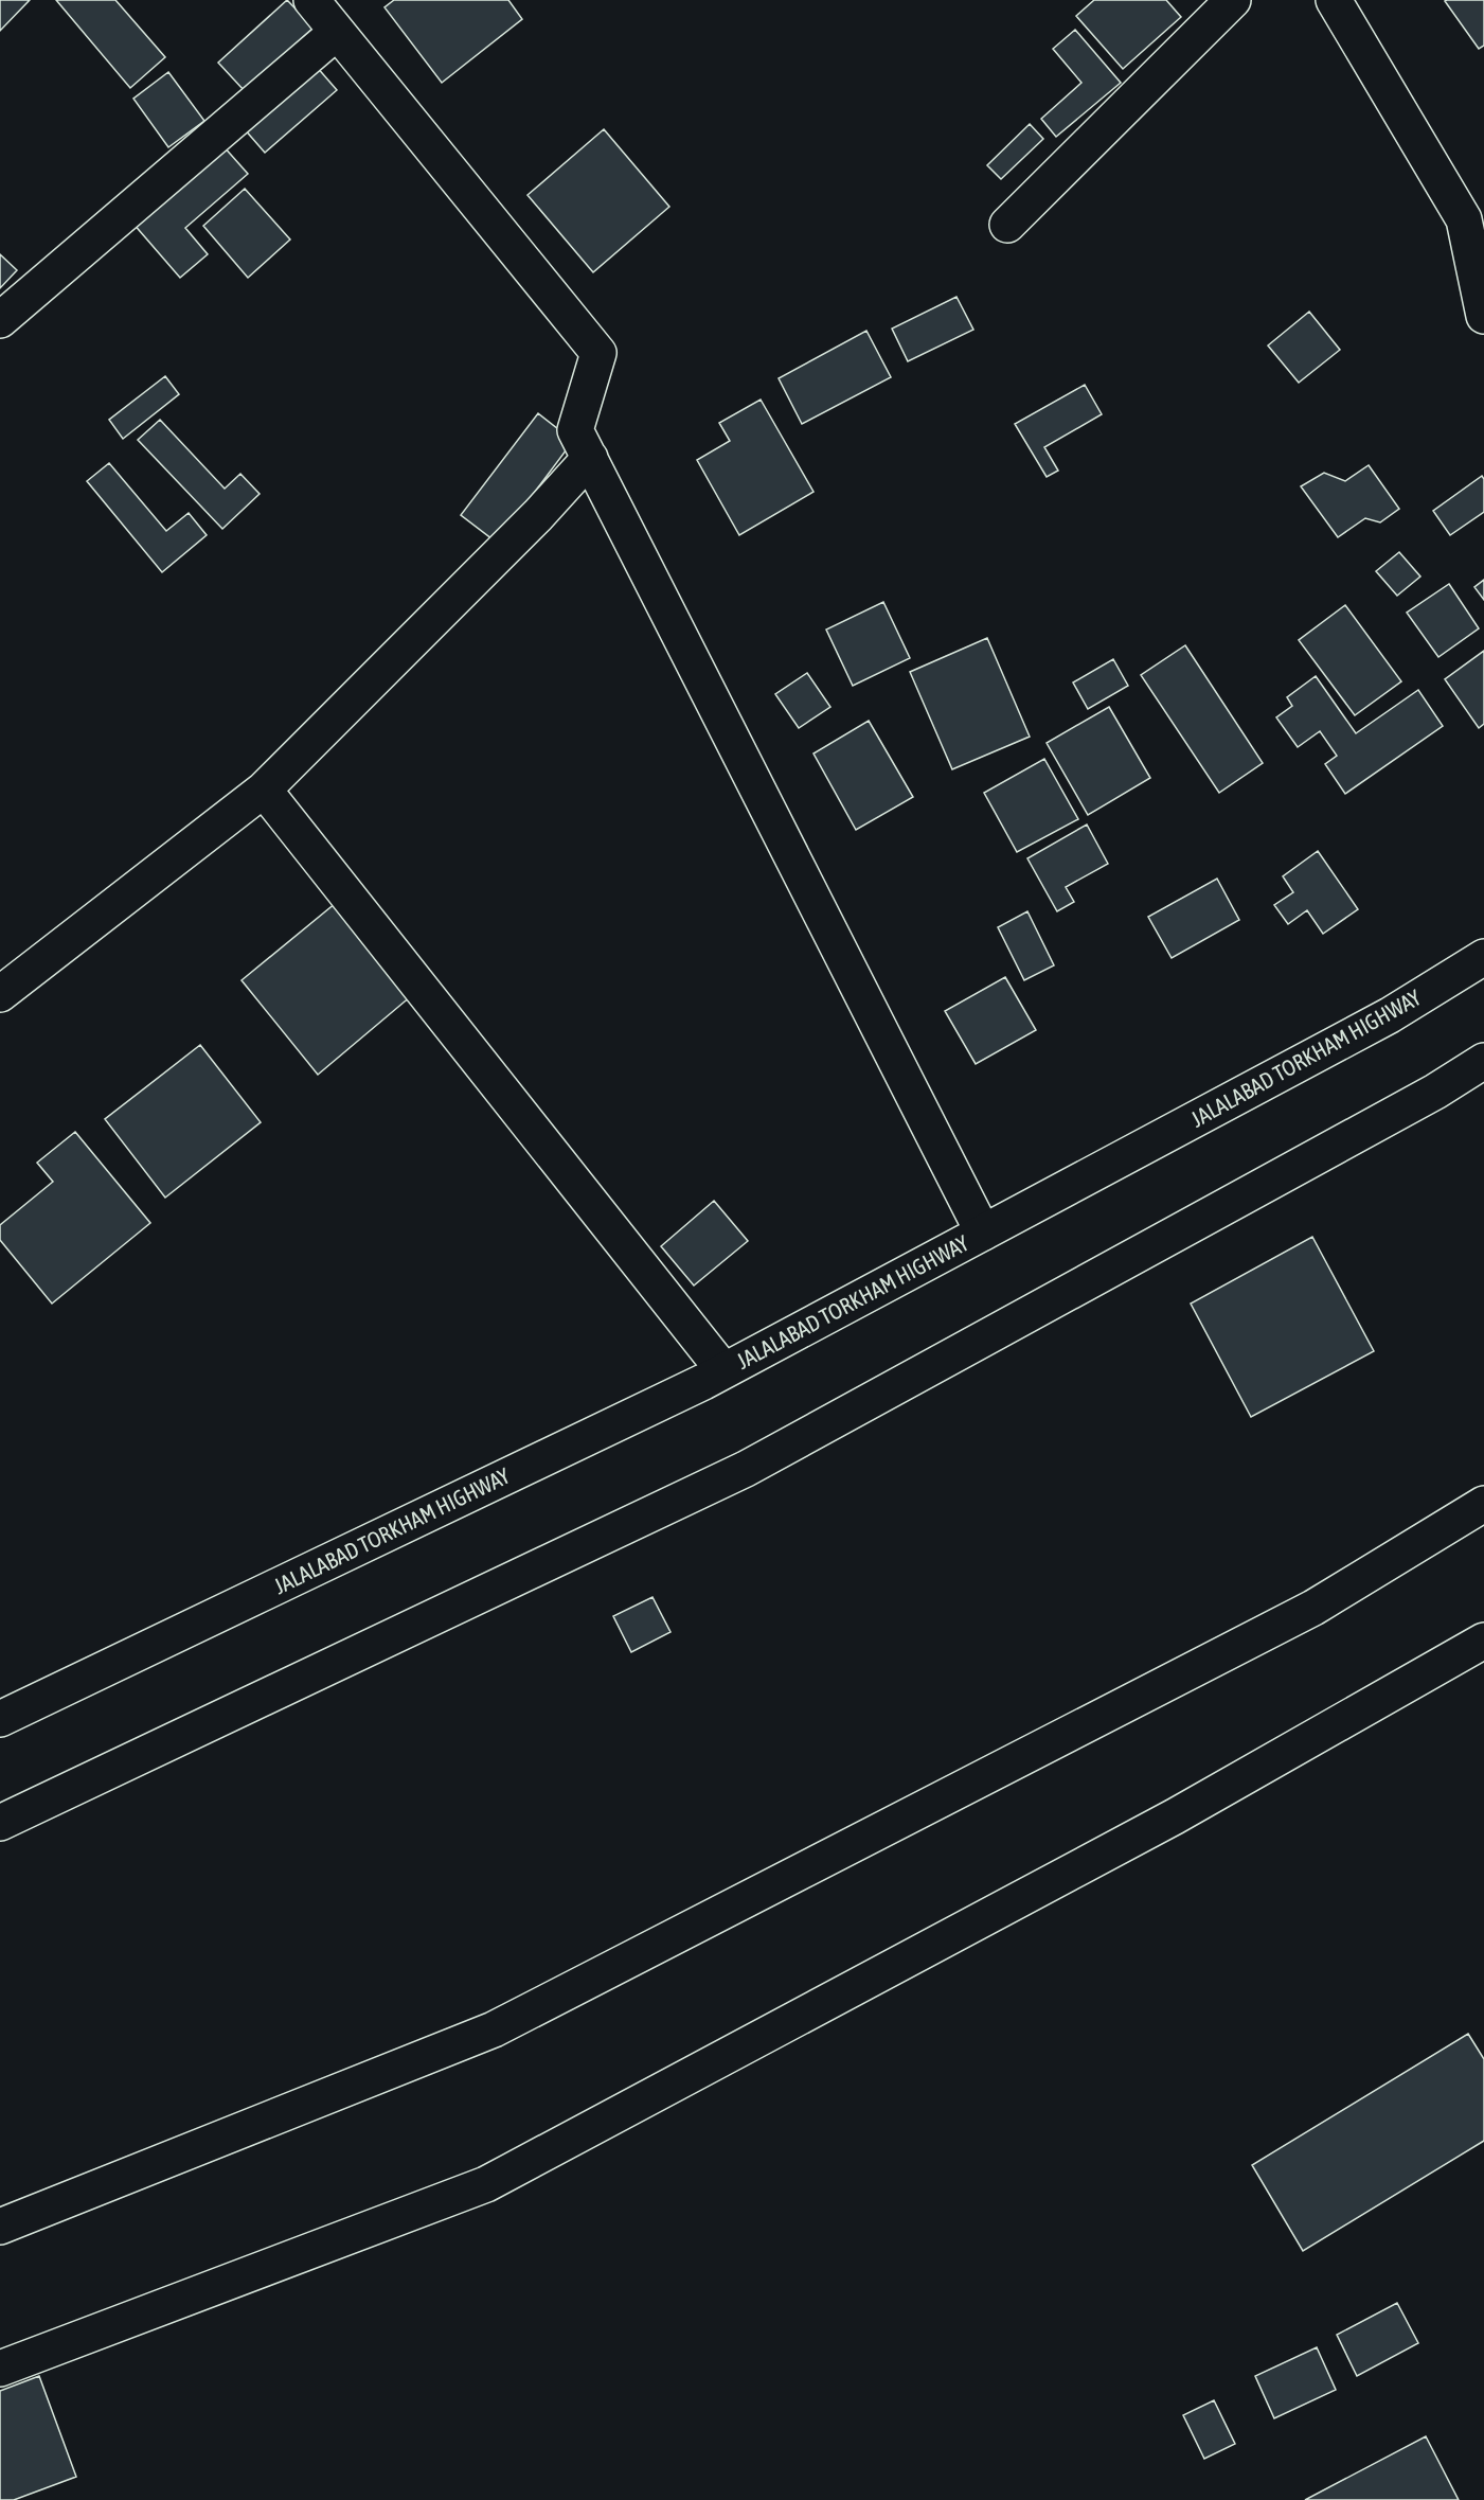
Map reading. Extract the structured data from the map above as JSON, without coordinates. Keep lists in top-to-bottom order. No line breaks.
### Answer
{"streets":{"main road":["JALALABAD TORKHAM HIGHWAY"]}}
